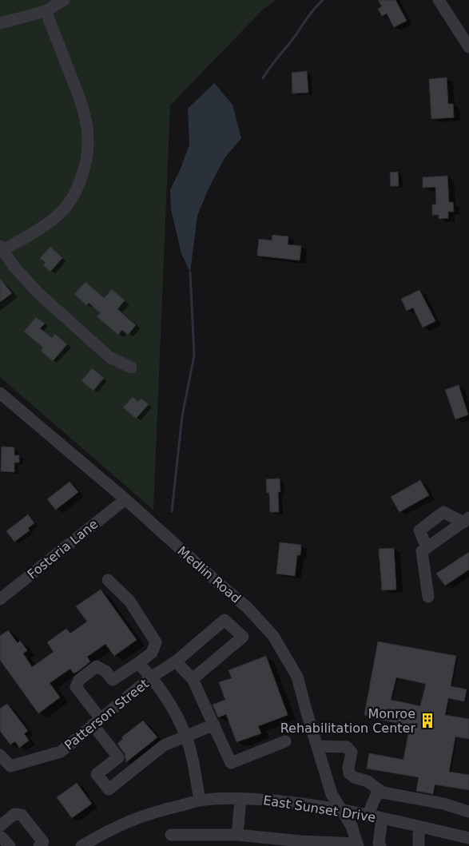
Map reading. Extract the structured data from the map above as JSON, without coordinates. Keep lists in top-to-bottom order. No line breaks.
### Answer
{"streets":{"street":["Fosteria Lane","Medlin Road","Patterson Street","East Sunset Drive"]},"crossings":[["Fosteria Lane","Medlin Road"],["Medlin Road","East Sunset Drive"]],"places":{"building":["Monroe Rehabilitation Center"]}}
